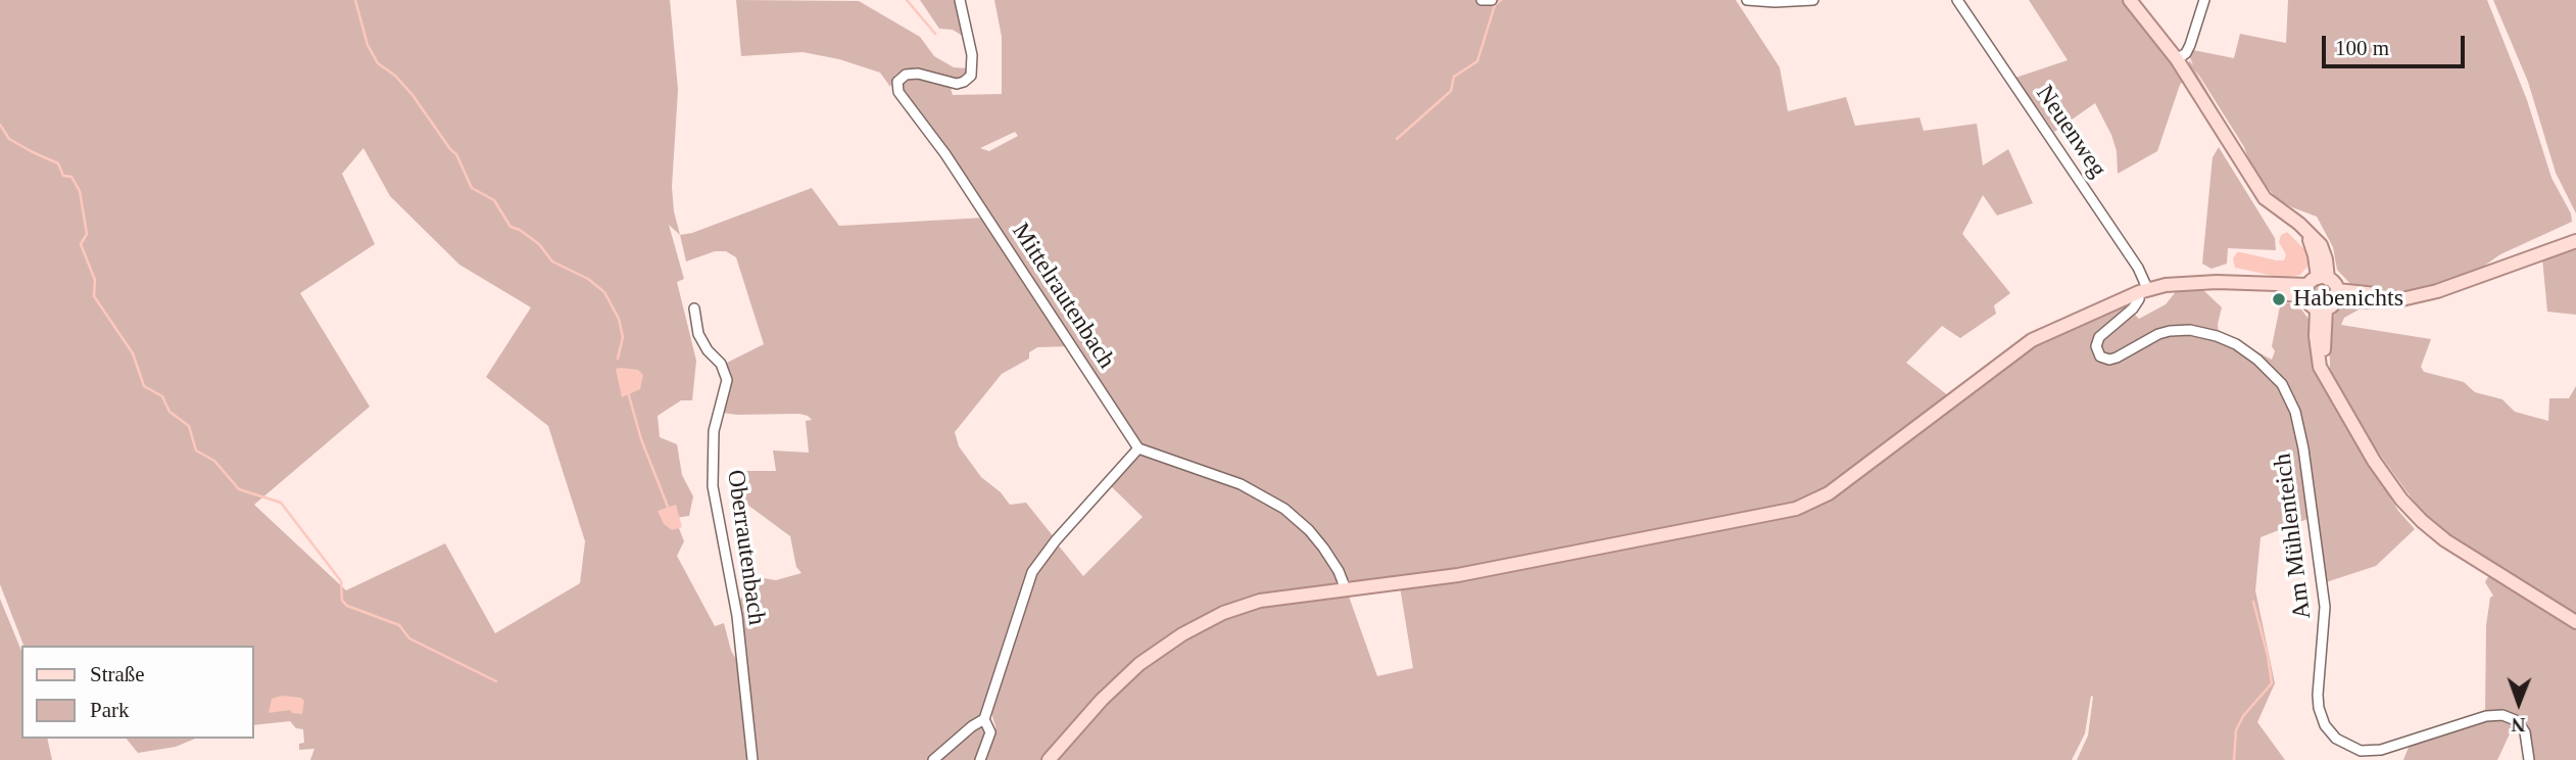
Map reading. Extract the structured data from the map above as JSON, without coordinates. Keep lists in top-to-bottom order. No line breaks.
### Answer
{"streets":{"street":["Neuenweg","Mittelrautenbach","Am Mühlenteich","Oberrautenbach"]},"crossings":[["Neuenweg","Am Mühlenteich"]],"places":["Habenichts"],"legend":["Straße","Park"],"scale_bar":"100 m","north":"bottom"}
